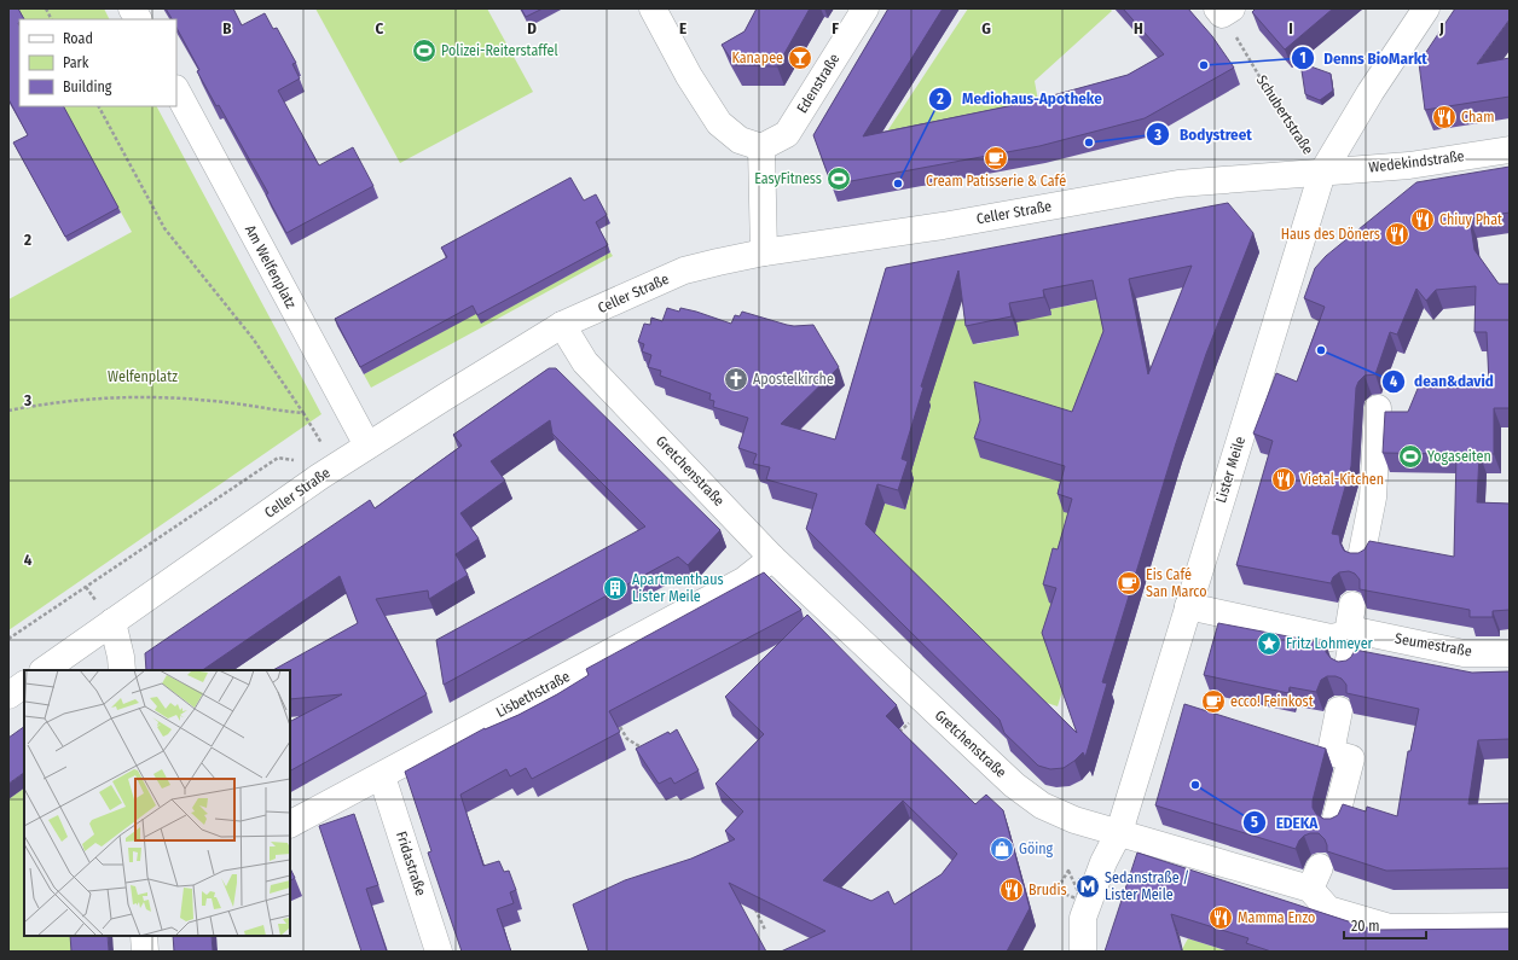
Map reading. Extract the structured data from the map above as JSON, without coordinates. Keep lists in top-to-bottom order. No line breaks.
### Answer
{"streets":{"street":["Edenstraße","Wedekindstraße","Celler Straße","Am Welfenplatz","Lister Meile","Gretchenstraße","Seumestraße","Lisbethstraße","Fridastraße"],"path":["Schubertstraße"]},"crossings":[["Schubertstraße","Wedekindstraße"],["Schubertstraße","Celler Straße"],["Schubertstraße","Lister Meile"],["Wedekindstraße","Celler Straße"],["Wedekindstraße","Lister Meile"],["Celler Straße","Am Welfenplatz"],["Celler Straße","Lister Meile"],["Celler Straße","Gretchenstraße"],["Lister Meile","Gretchenstraße"],["Lister Meile","Seumestraße"],["Gretchenstraße","Lisbethstraße"],["Lisbethstraße","Fridastraße"]],"parks":["Welfenplatz"],"places":{"sports":["Polizei-Reiterstaffel","EasyFitness","Yogaseiten"],"bar":["Kanapee"],"other":["Denns BioMarkt","Bodystreet","Mediohaus-Apotheke","dean&david","EDEKA"],"restaurant":["Cham","Chiuy Phat","Haus des Döners","Vietal-Kitchen","Brudis","Mamma Enzo"],"cafe":["Cream Patisserie & Café","Eis Café San Marco","ecco! Feinkost"],"church":["Apostelkirche"],"building":["Apartmenthaus Lister Meile"],"place":["Fritz Lohmeyer"],"shop":["Göing"],"metro station":["Sedanstraße / Lister Meile"]},"legend":["Road","Park","Building"],"scale_bar":"20 m","grid":{"columns":["B","C","D","E","F","G","H","I","J"],"rows":["2","3","4"]}}
